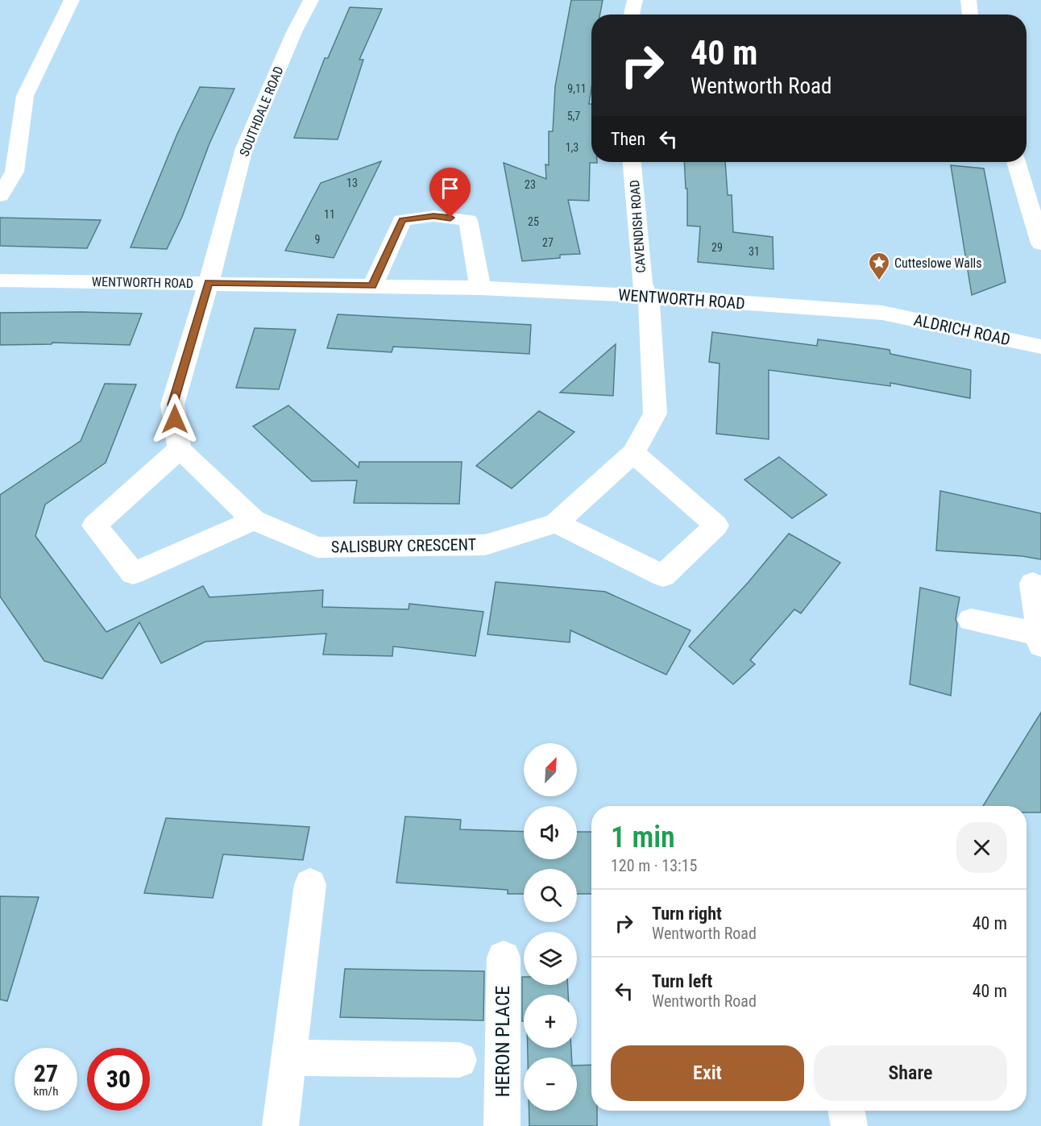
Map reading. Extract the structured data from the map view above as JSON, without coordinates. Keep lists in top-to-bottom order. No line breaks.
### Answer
{"streets":{"street":["SOUTHDALE ROAD","CAVENDISH ROAD","WENTWORTH ROAD","ALDRICH ROAD","SALISBURY CRESCENT","HERON PLACE"]},"crossings":[["SOUTHDALE ROAD","WENTWORTH ROAD"],["CAVENDISH ROAD","WENTWORTH ROAD"],["CAVENDISH ROAD","SALISBURY CRESCENT"],["WENTWORTH ROAD","ALDRICH ROAD"],["WENTWORTH ROAD","SALISBURY CRESCENT"]],"places":{"place":["Cutteslowe Walls"]},"house_numbers":["9,11","5,7","1,3","13","23","11","25","9","27","29","31"],"north":"top right","page":{"turn":["40 m","Wentworth Road"],"then":"Then","map_buttons":["+","−"],"heading":["1 min","120 m · 13:15"],"list":[{"name":"Turn right","note":"Wentworth Road","value":"40 m"},{"name":"Turn left","note":"Wentworth Road","value":"40 m"}],"buttons":["Exit","Share"],"speed":"27 km/h","limit":"30"}}
